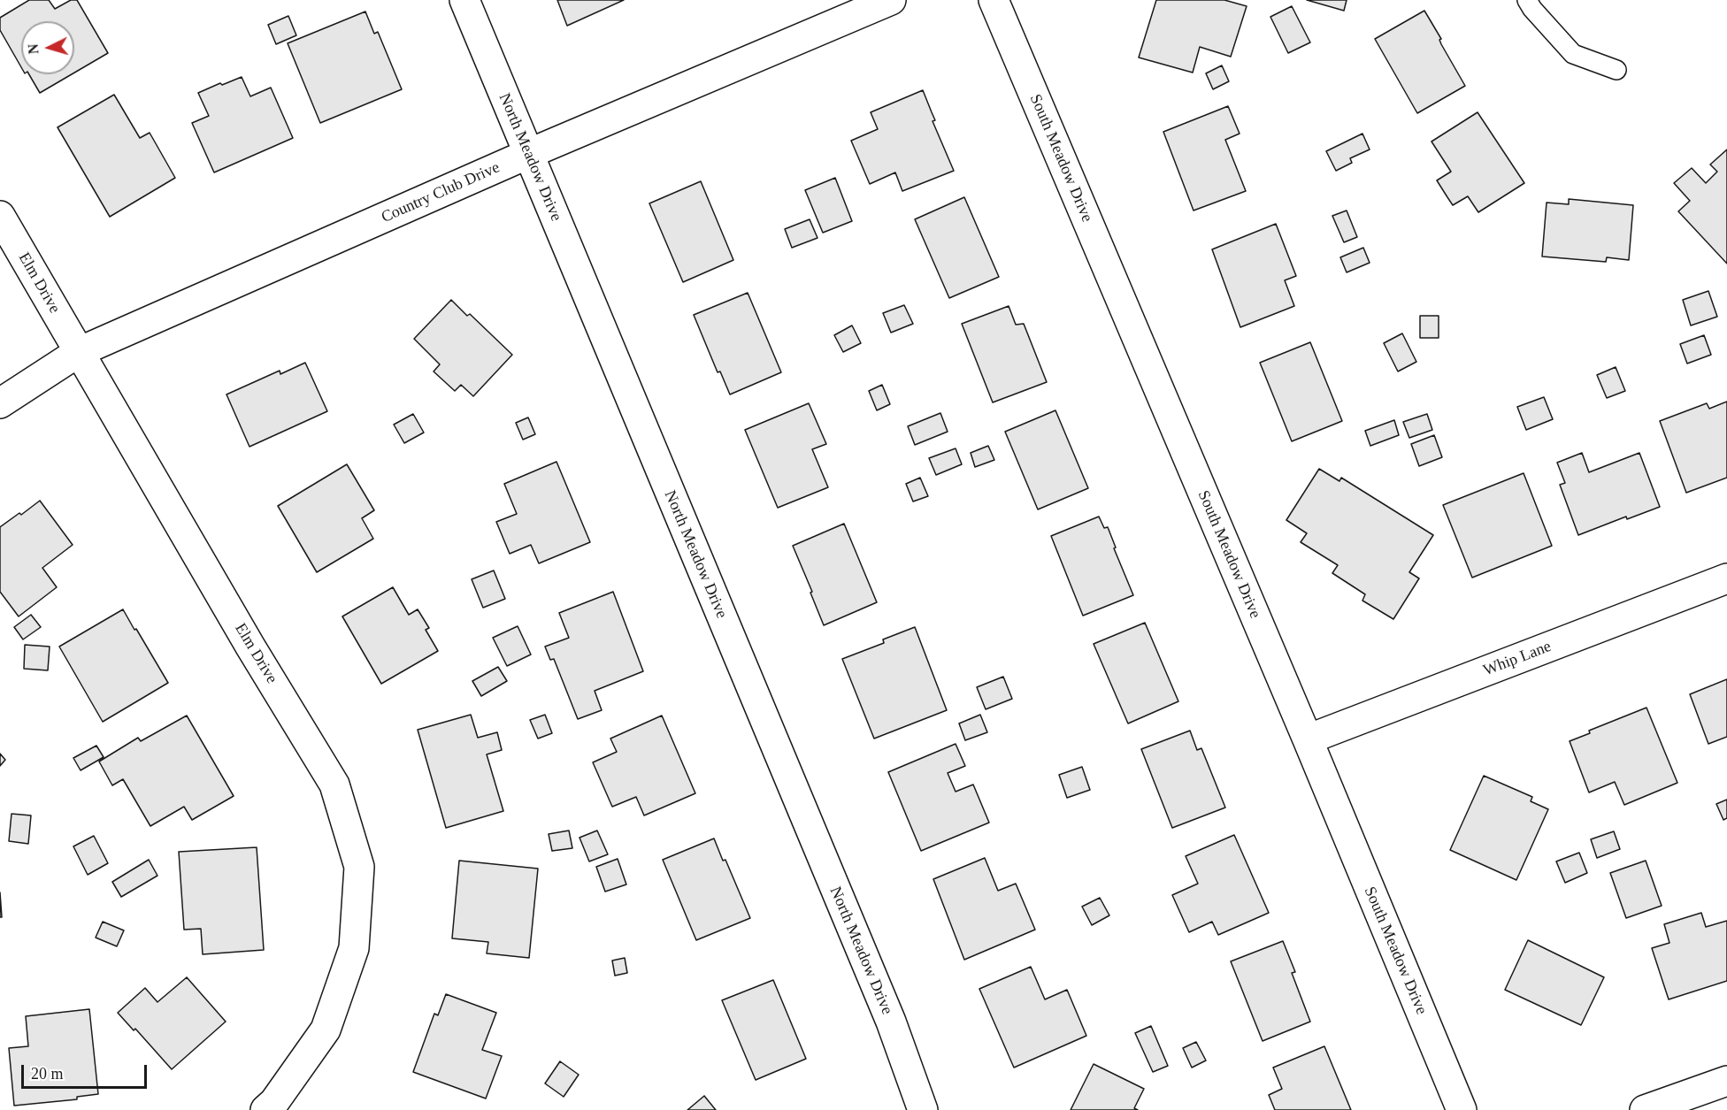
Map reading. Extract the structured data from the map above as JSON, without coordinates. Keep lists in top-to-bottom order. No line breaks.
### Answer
{"streets":{"street":["North Meadow Drive","South Meadow Drive","Country Club Drive","Elm Drive","Whip Lane"]},"crossings":[["North Meadow Drive","Country Club Drive"],["South Meadow Drive","Whip Lane"],["Country Club Drive","Elm Drive"]],"scale_bar":"20 m","north":"left"}
